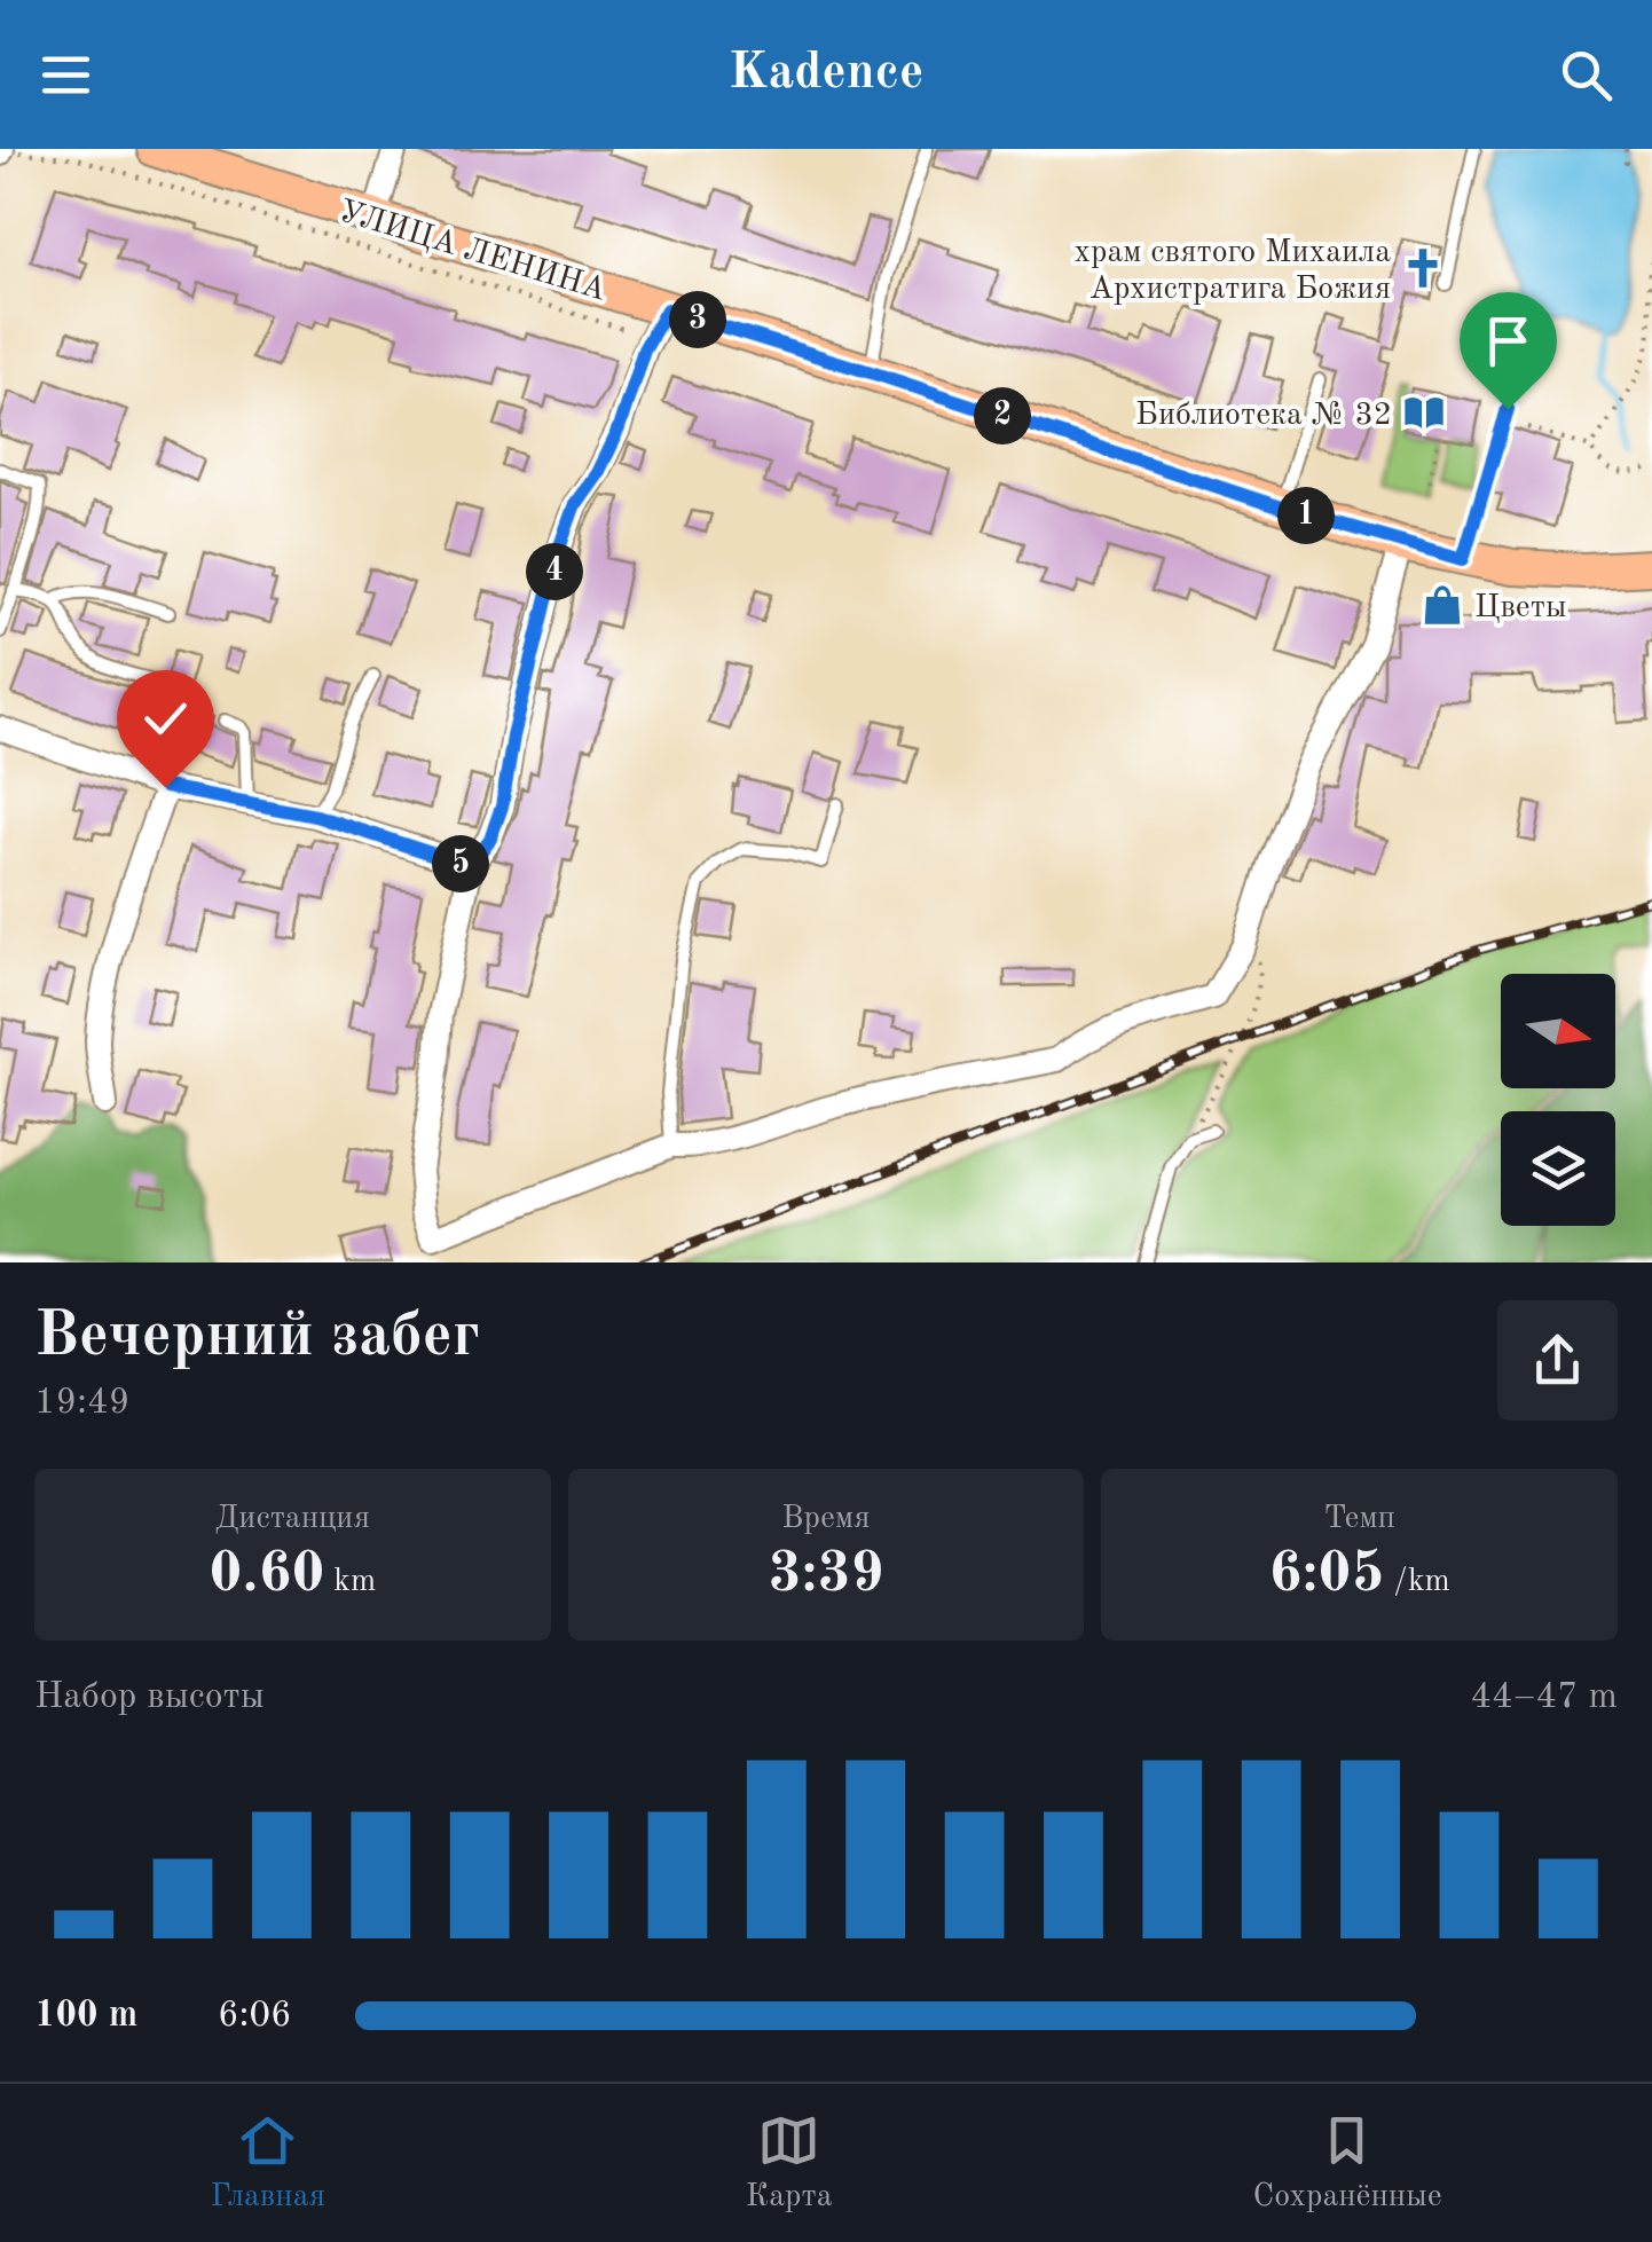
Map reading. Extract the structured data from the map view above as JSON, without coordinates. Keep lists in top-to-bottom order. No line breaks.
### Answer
{"streets":{"main road":["УЛИЦА ЛЕНИНА"]},"places":{"church":["храм святого Михаила Архистратига Божия"],"library":["Библиотека № 32"],"shop":["Цветы"]},"north":"right","page":{"header":"Kadence","pins":["3","2","1","4","5"],"heading":["Вечерний забег","19:49"],"stats":[["Дистанция","0.60 km"],["Время","3:39"],["Темп","6:05 /km"]],"chart":["Набор высоты","44–47 m"],"list":[{"name":"100 m","note":"6:06"}],"tabs":["Главная","Карта","Сохранённые"]}}
